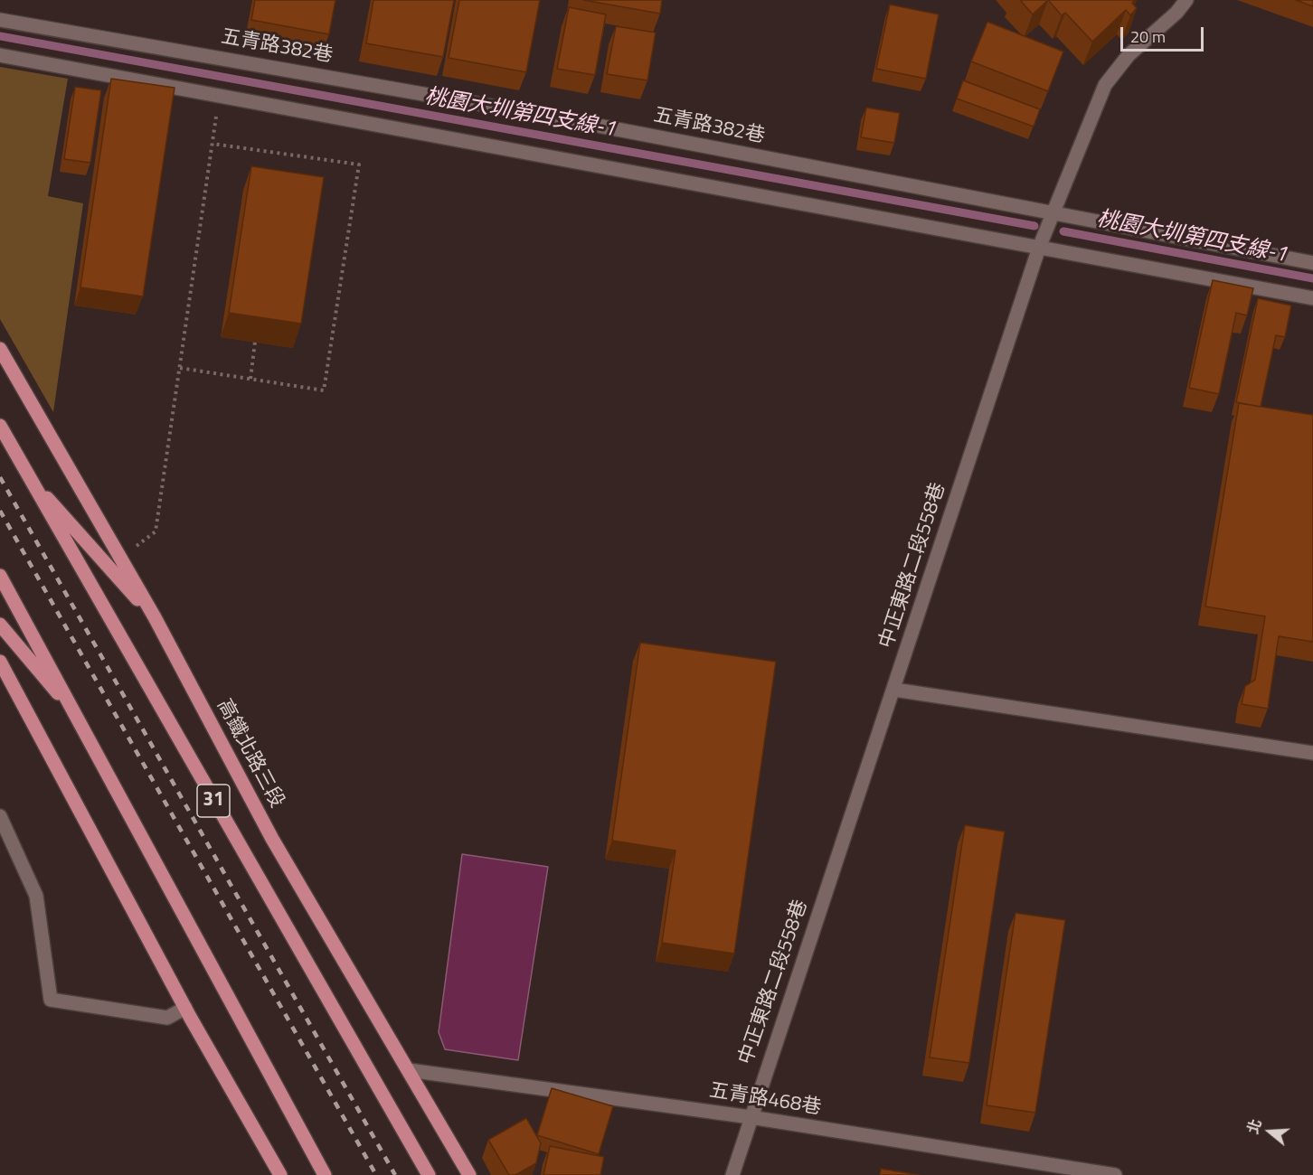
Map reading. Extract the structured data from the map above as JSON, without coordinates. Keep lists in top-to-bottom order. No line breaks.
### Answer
{"streets":{"main road":["高鐵北路三段","31"],"street":["五青路382巷","中正東路二段558巷","五青路468巷"]},"crossings":[["五青路382巷","中正東路二段558巷"],["中正東路二段558巷","五青路468巷"],["高鐵北路三段","五青路468巷"]],"water":["桃園大圳第四支線-1"],"scale_bar":"20 m","north":"left"}
